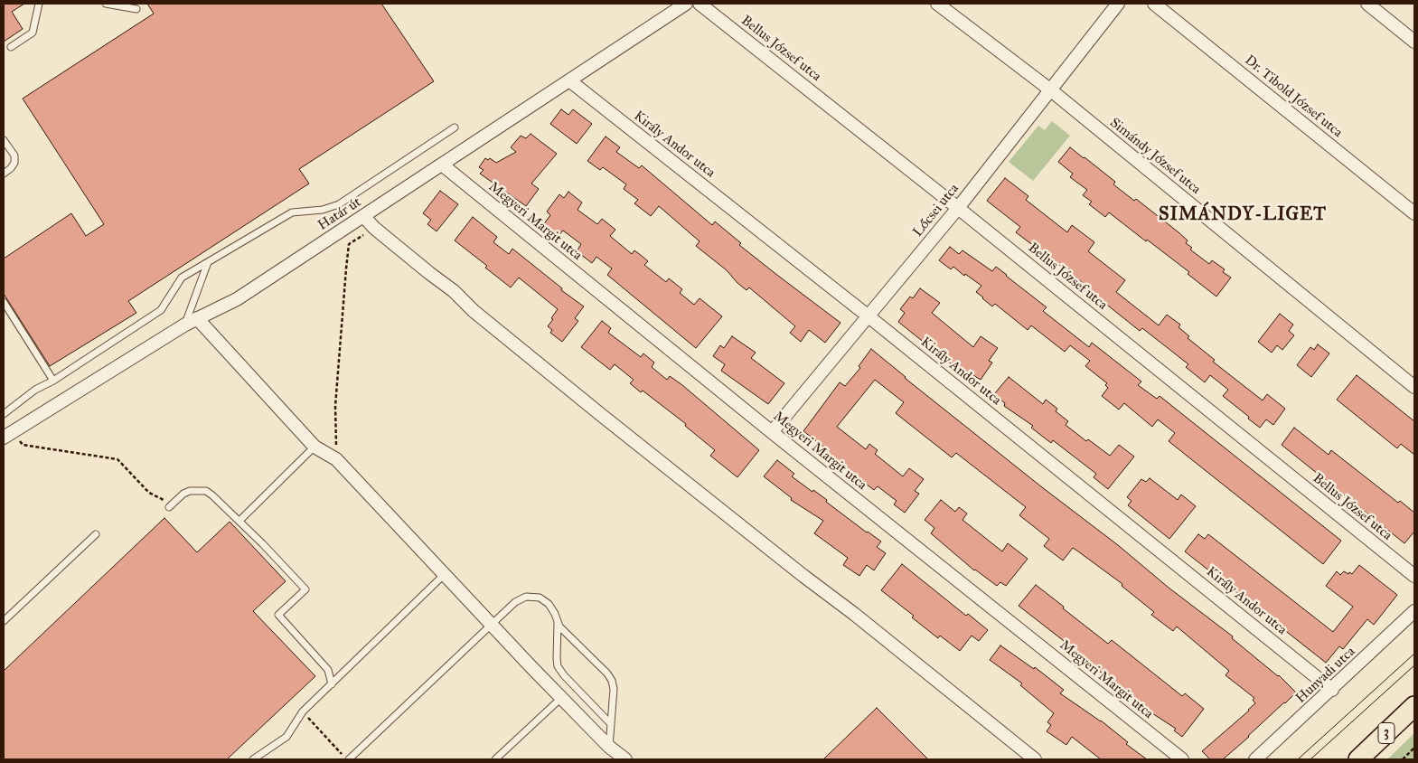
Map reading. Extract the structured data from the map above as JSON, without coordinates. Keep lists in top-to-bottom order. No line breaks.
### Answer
{"streets":{"main road":["3"],"street":["Bellus József utca","Dr. Tibold József utca","Király Andor utca","Simándy József utca","Lőcsei utca","Határ út","Megyeri Margit utca","Hunyadi utca"]},"crossings":[["Bellus József utca","Lőcsei utca"],["Király Andor utca","Lőcsei utca"],["Király Andor utca","Határ út"],["Király Andor utca","Hunyadi utca"],["Simándy József utca","Lőcsei utca"],["Lőcsei utca","Megyeri Margit utca"],["Határ út","Megyeri Margit utca"]],"districts":["SIMÁNDY-LIGET"]}
